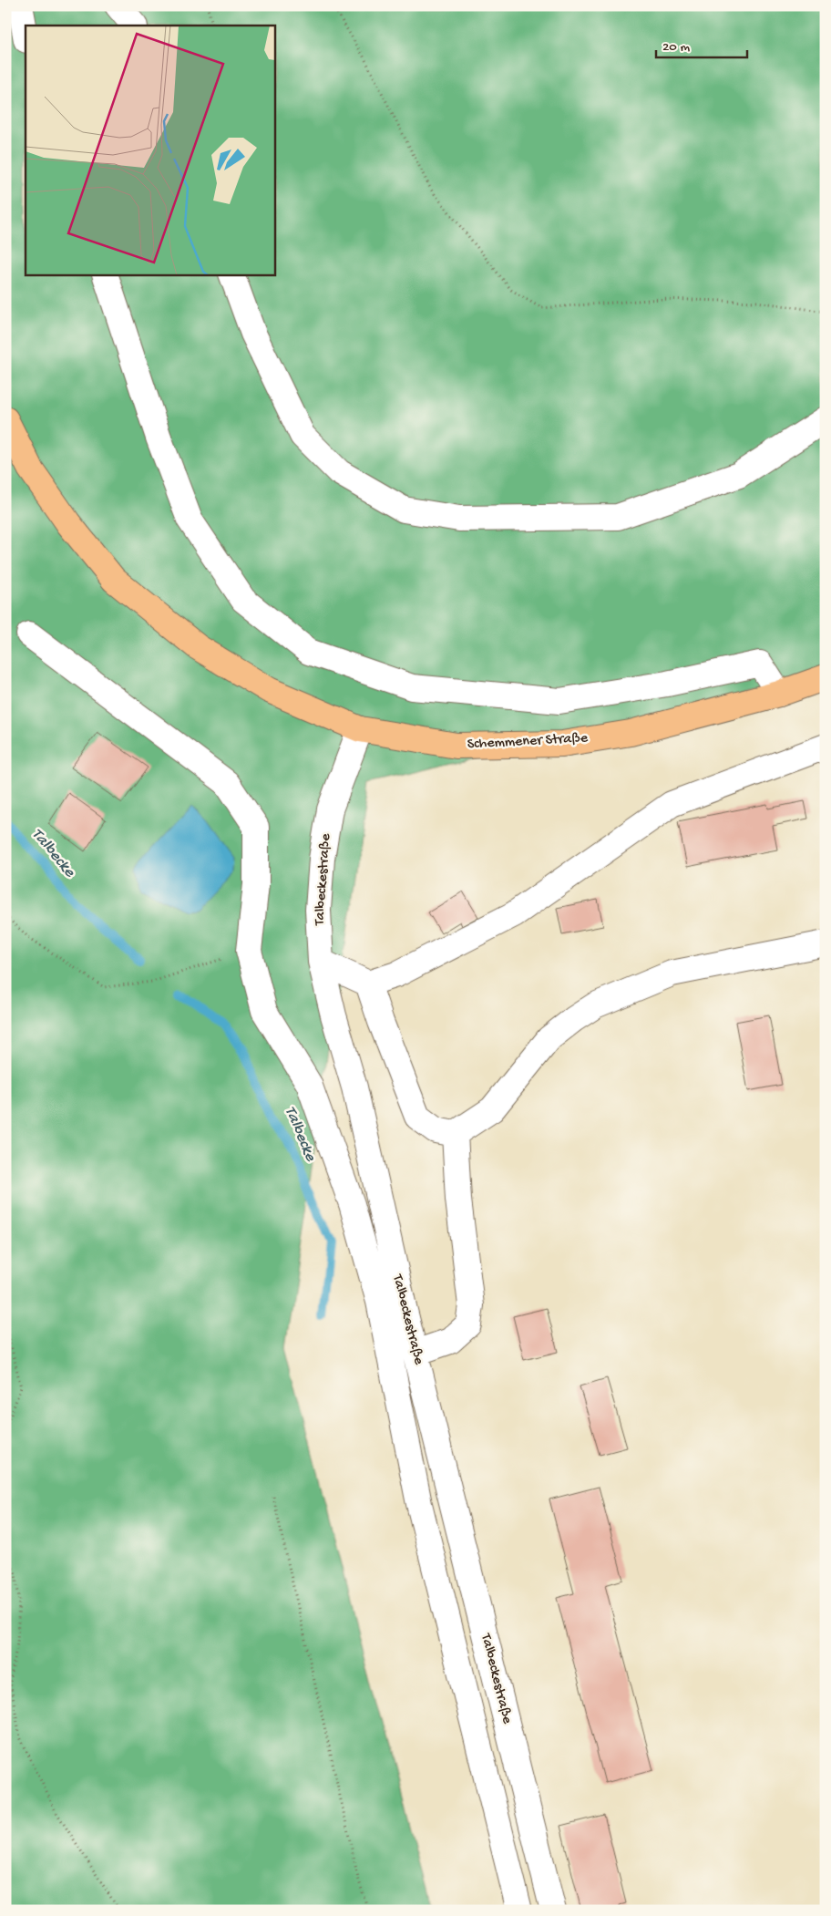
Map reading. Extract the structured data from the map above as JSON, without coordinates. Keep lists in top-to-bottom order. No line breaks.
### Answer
{"streets":{"main road":["Schemmener Straße"],"street":["Talbeckestraße"]},"crossings":[["Schemmener Straße","Talbeckestraße"]],"water":["Talbecke"],"scale_bar":"20 m"}
